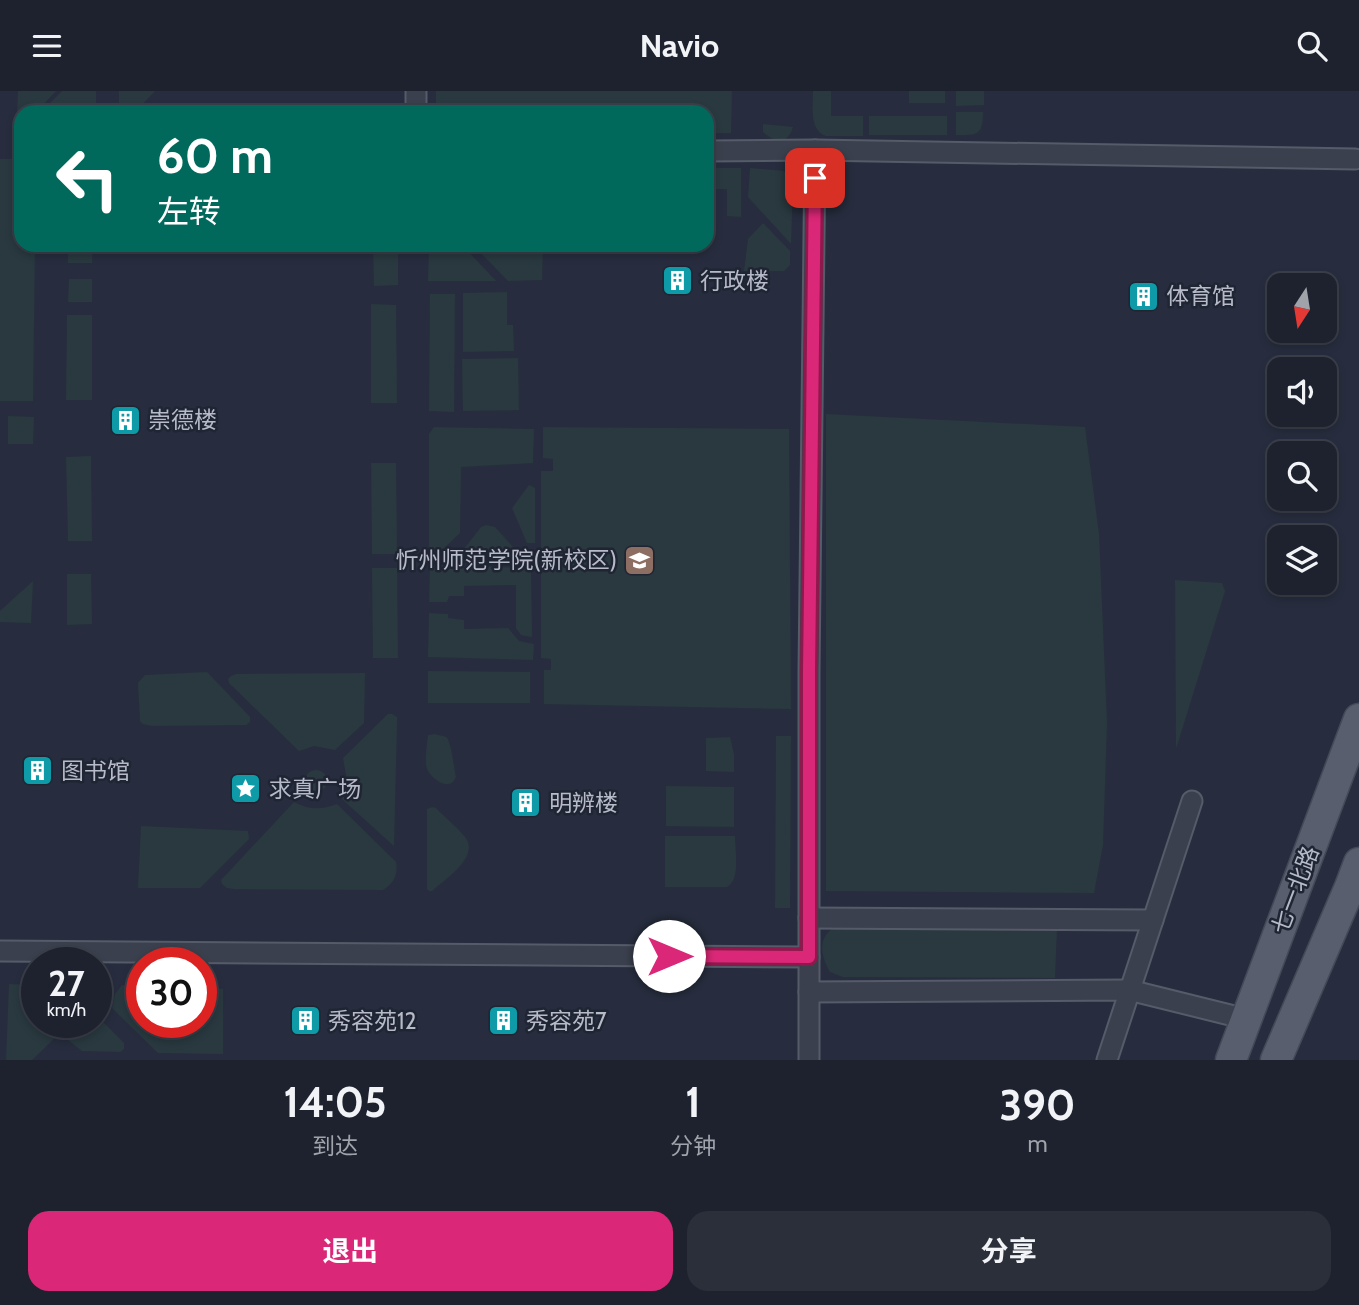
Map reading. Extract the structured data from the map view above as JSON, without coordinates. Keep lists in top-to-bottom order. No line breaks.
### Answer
{"streets":{"main road":["七一北路"]},"places":{"building":["行政楼","体育馆","崇德楼","图书馆","明辨楼","秀容苑12","秀容苑7"],"school or university":["忻州师范学院(新校区)"],"place":["求真广场"]},"north":"bottom","page":{"header":"Navio","turn":["60 m","左转"],"speed":"27 km/h","limit":"30","eta":["14:05","到达","1","分钟","390","m"],"buttons":["退出","分享"]}}
